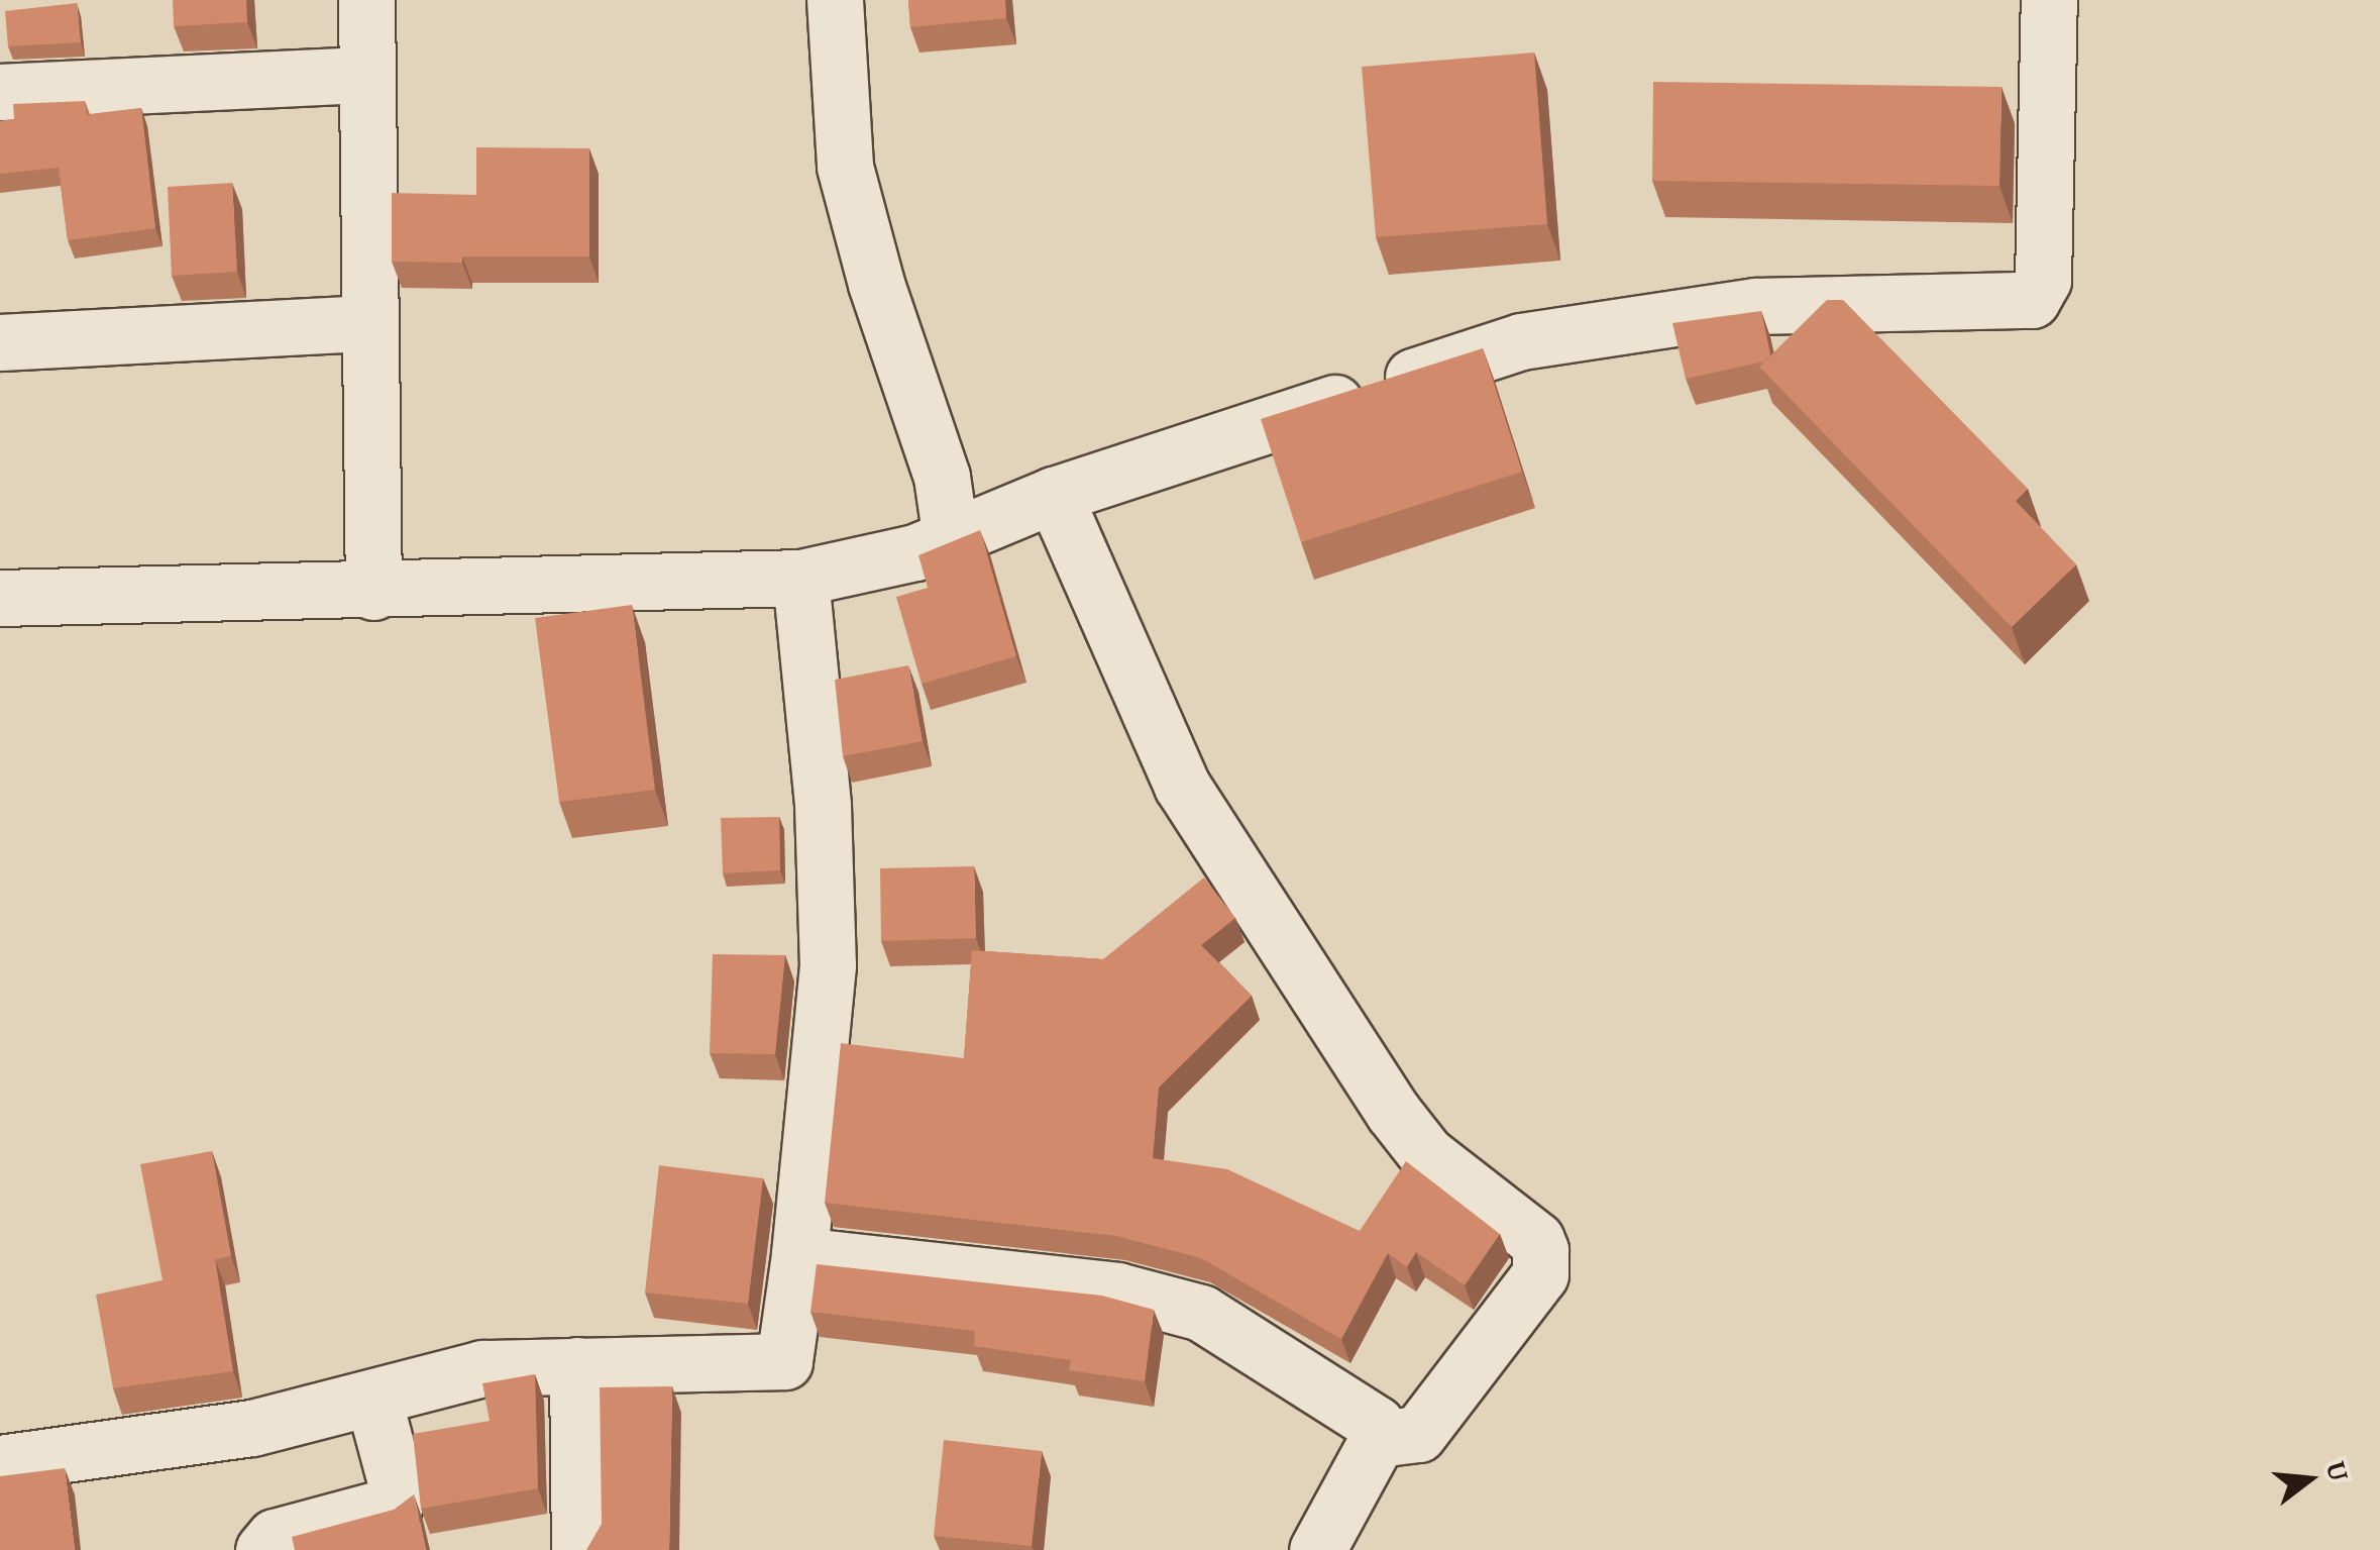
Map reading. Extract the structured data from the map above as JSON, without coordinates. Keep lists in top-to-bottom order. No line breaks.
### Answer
{"north":"right"}
